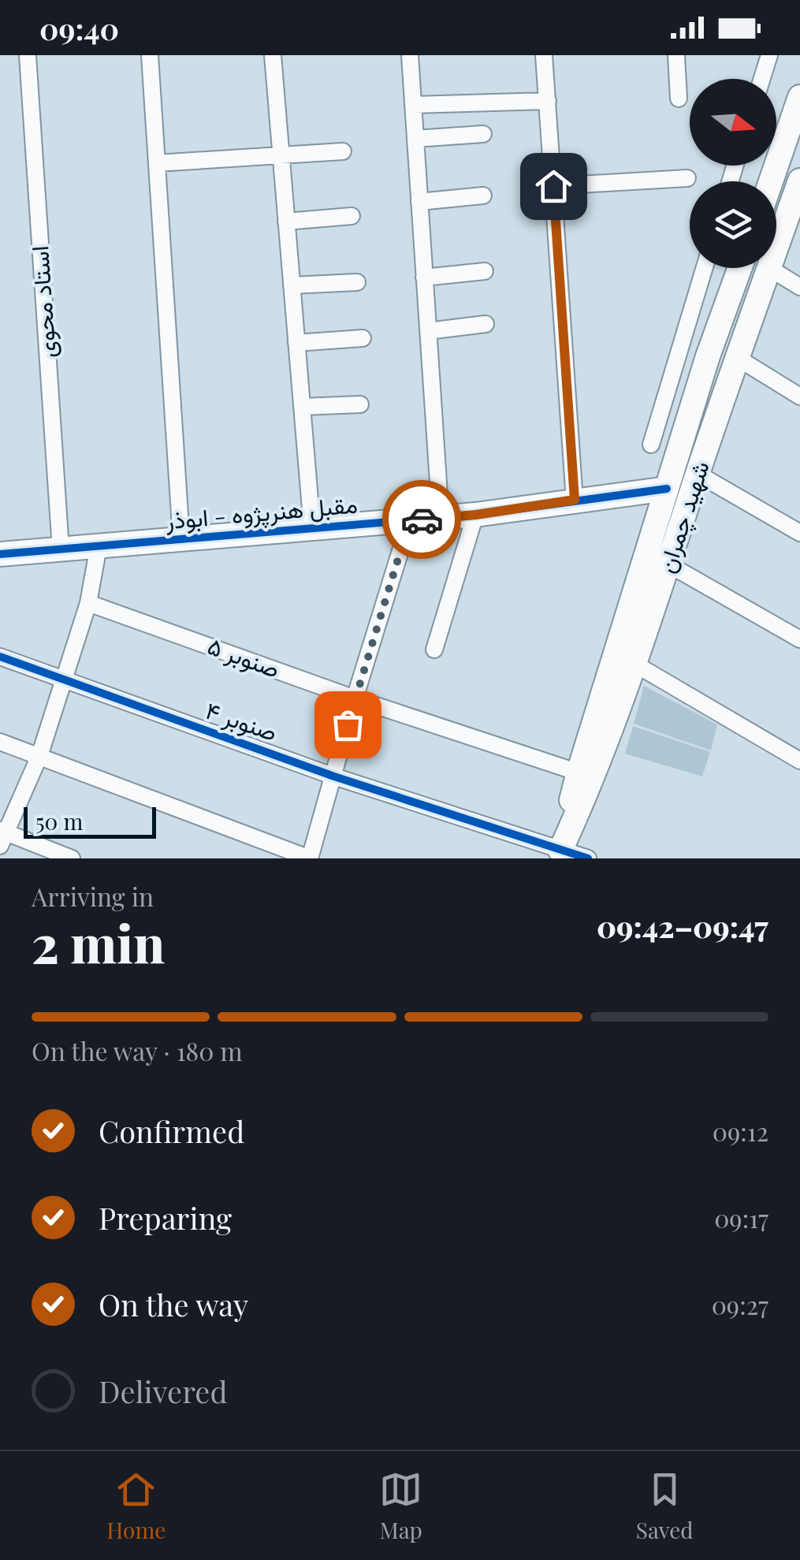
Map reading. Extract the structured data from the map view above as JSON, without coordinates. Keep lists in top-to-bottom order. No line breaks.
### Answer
{"streets":{"main road":["مقبل هنرپژوه - ابوذر","شهید چمران"],"street":["استاد محوی","صنوبر ۵","صنوبر ۴"]},"crossings":[["استاد محوی","مقبل هنرپژوه - ابوذر"],["مقبل هنرپژوه - ابوذر","شهید چمران"],["شهید چمران","صنوبر ۵"],["شهید چمران","صنوبر ۴"]],"scale_bar":"50 m","north":"right","page":{"status":"09:40","scale":"50 m","heading":["2 min","Arriving in","09:42–09:47"],"bar":"On the way · 180 m","list":[["Confirmed","09:12"],["Preparing","09:17"],["On the way","09:27"],"Delivered"],"tabs":["Home","Map","Saved"]}}
